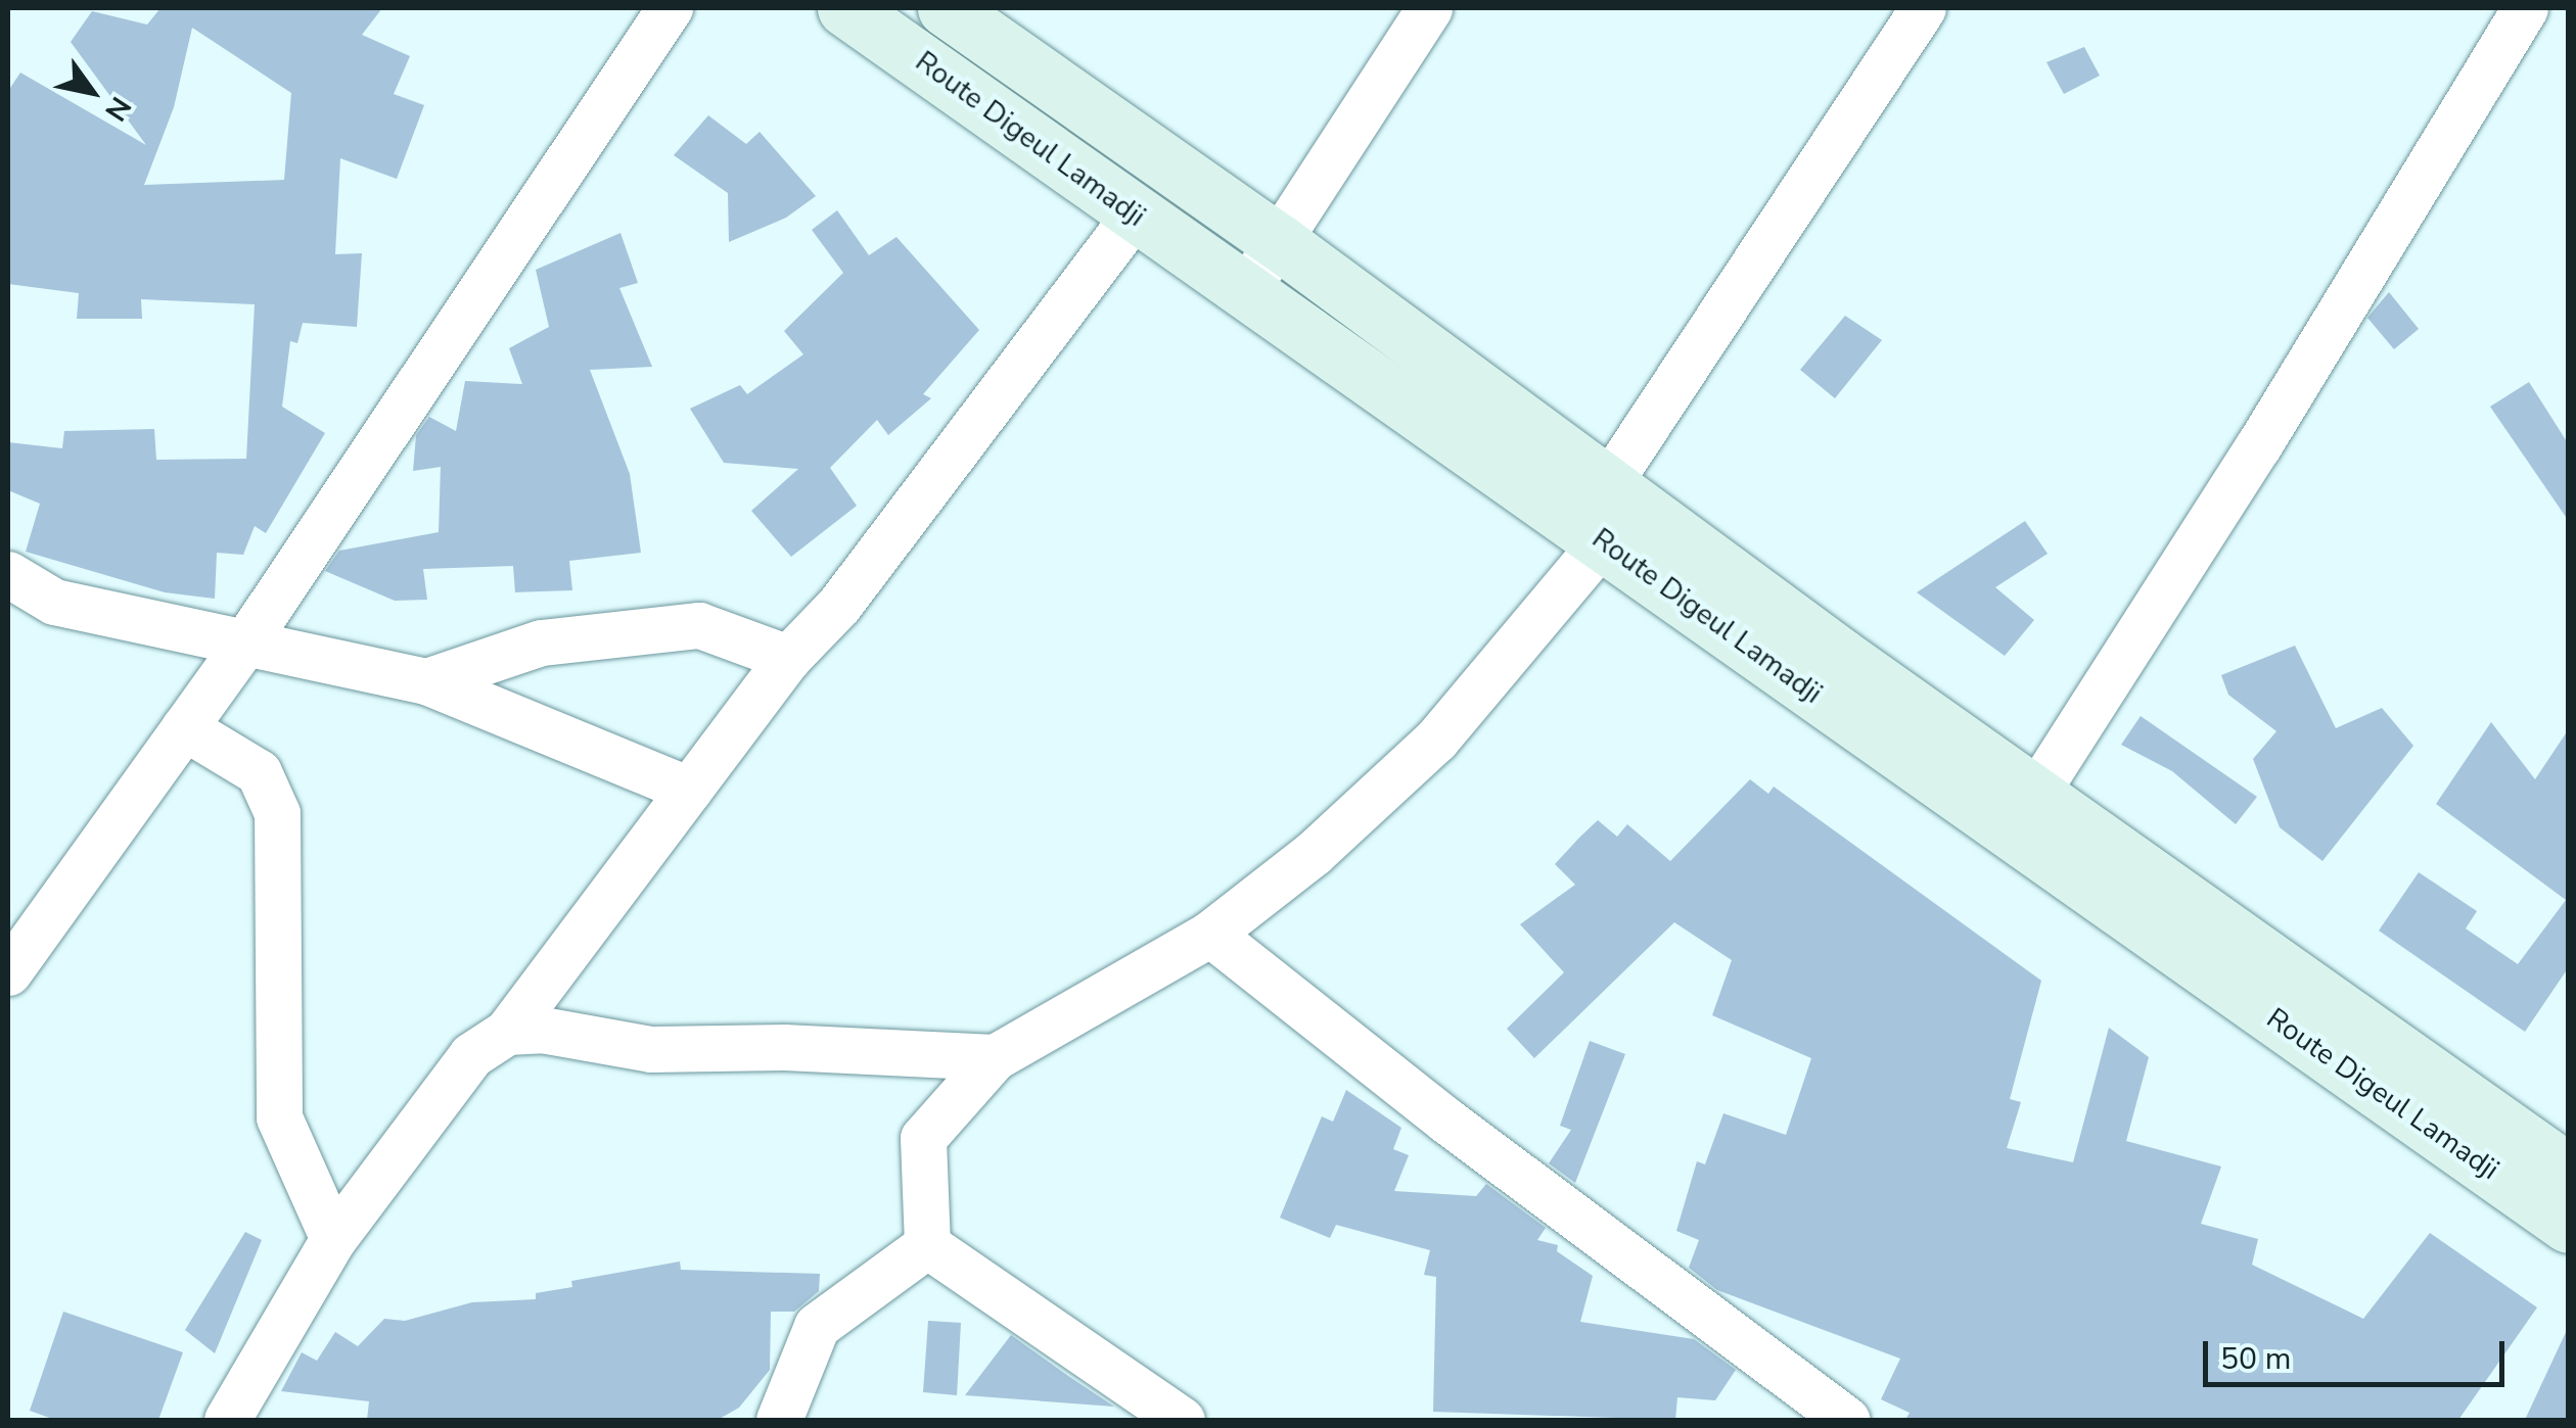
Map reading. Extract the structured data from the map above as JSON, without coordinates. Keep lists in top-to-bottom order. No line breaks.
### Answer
{"streets":{"main road":["Route Digeul Lamadji"]},"scale_bar":"50 m","north":"bottom right"}
